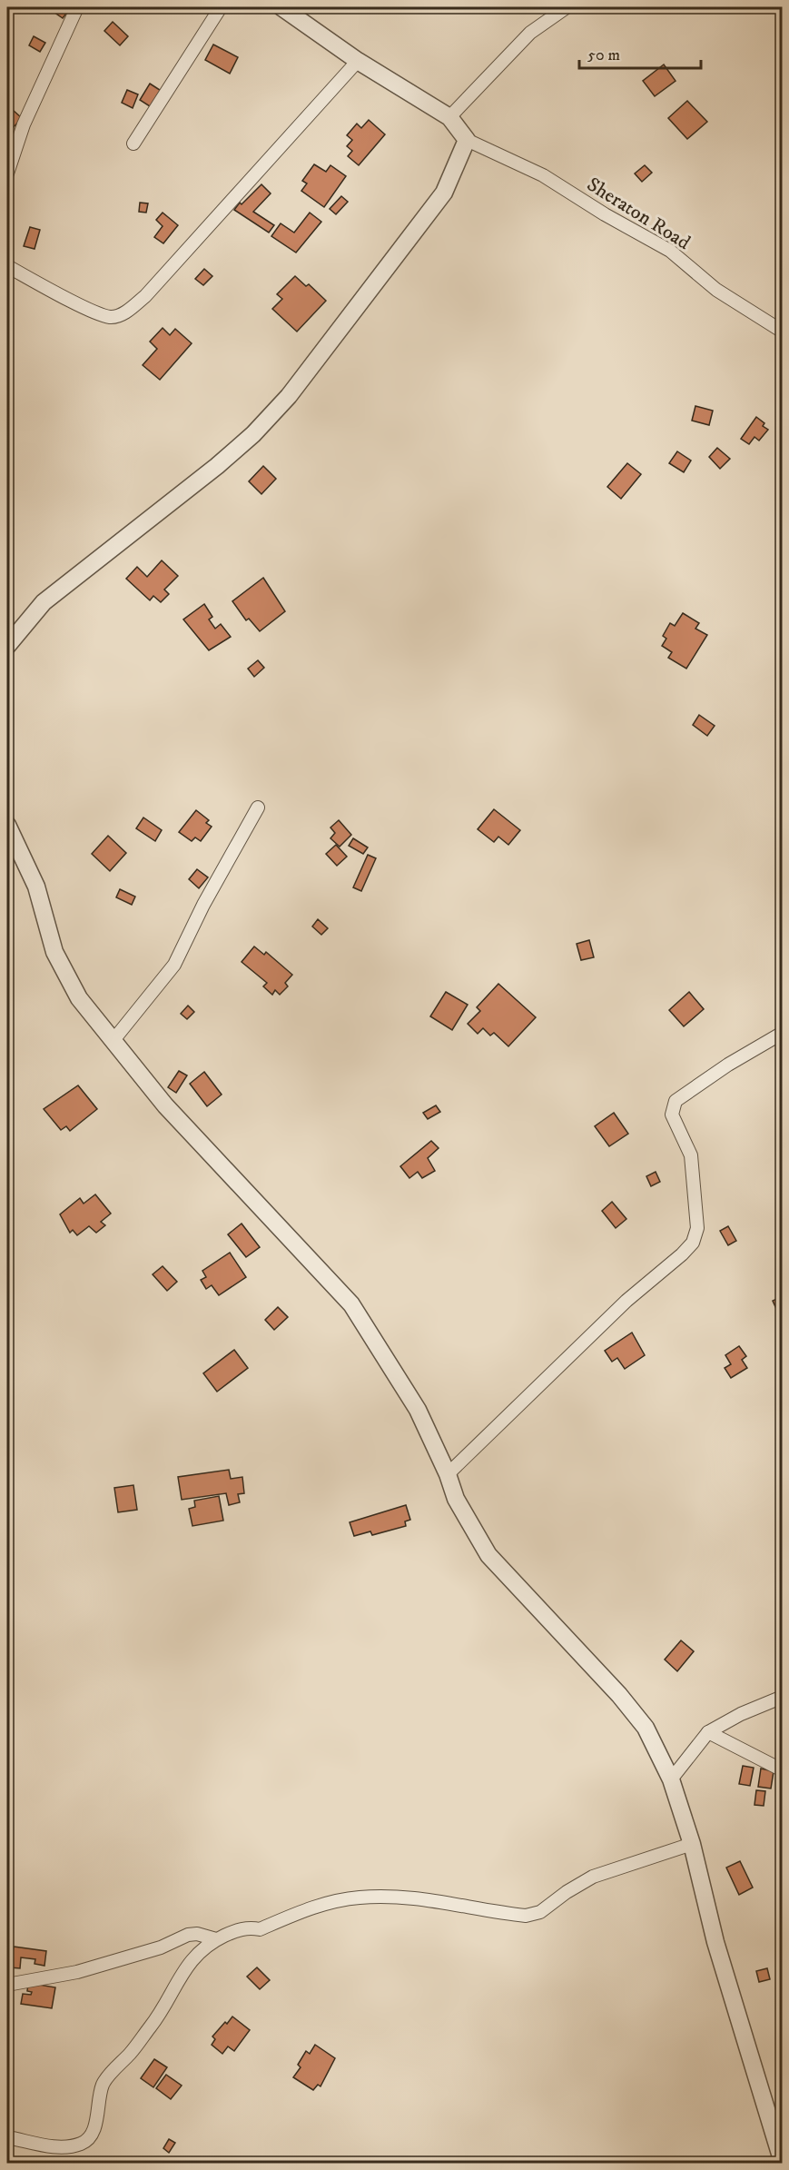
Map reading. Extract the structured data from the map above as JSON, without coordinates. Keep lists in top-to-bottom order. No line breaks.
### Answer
{"streets":{"street":["Sheraton Road"]},"scale_bar":"50 m"}
